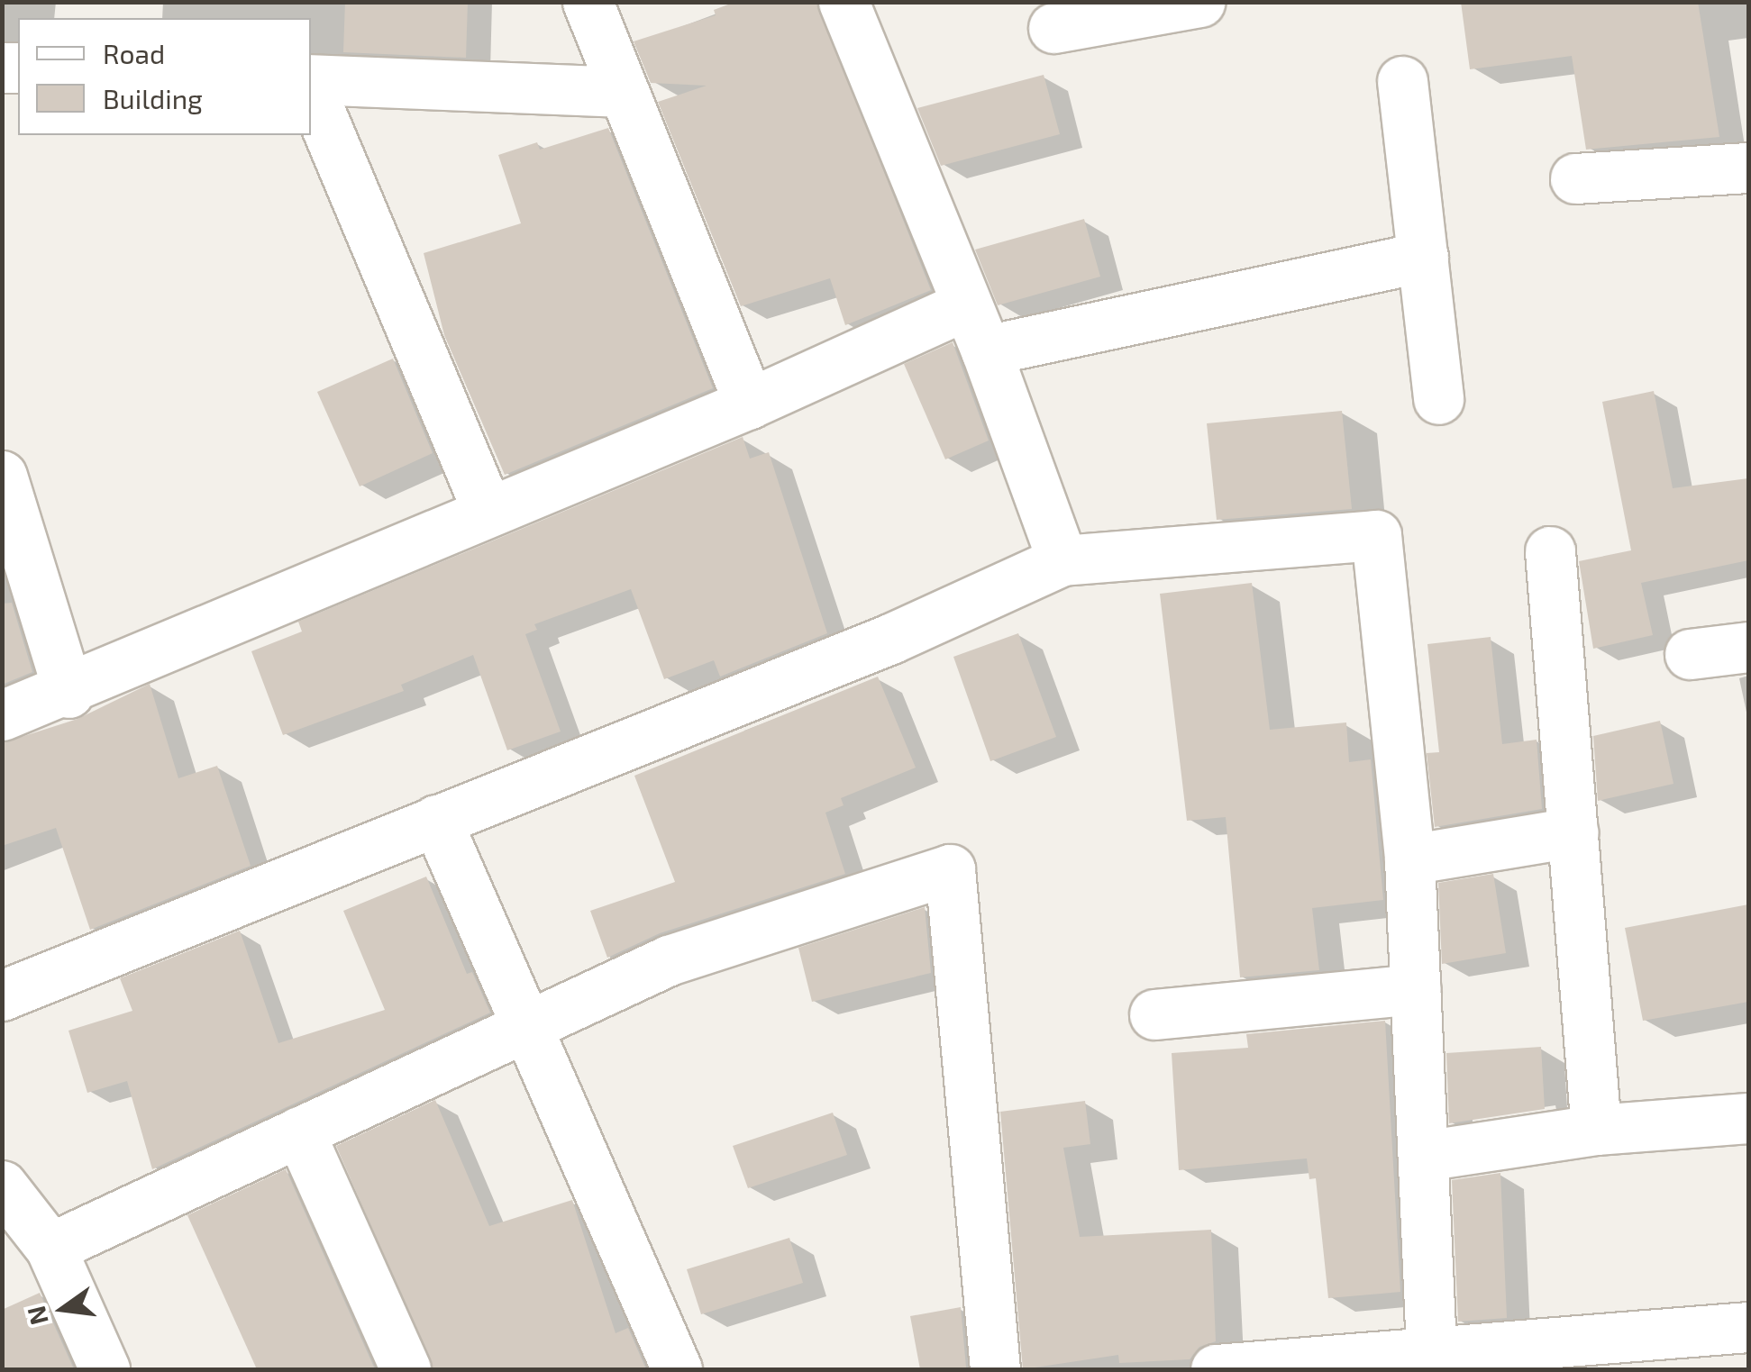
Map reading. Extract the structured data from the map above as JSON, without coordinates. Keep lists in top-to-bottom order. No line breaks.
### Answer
{"legend":["Road","Building"],"north":"left"}
